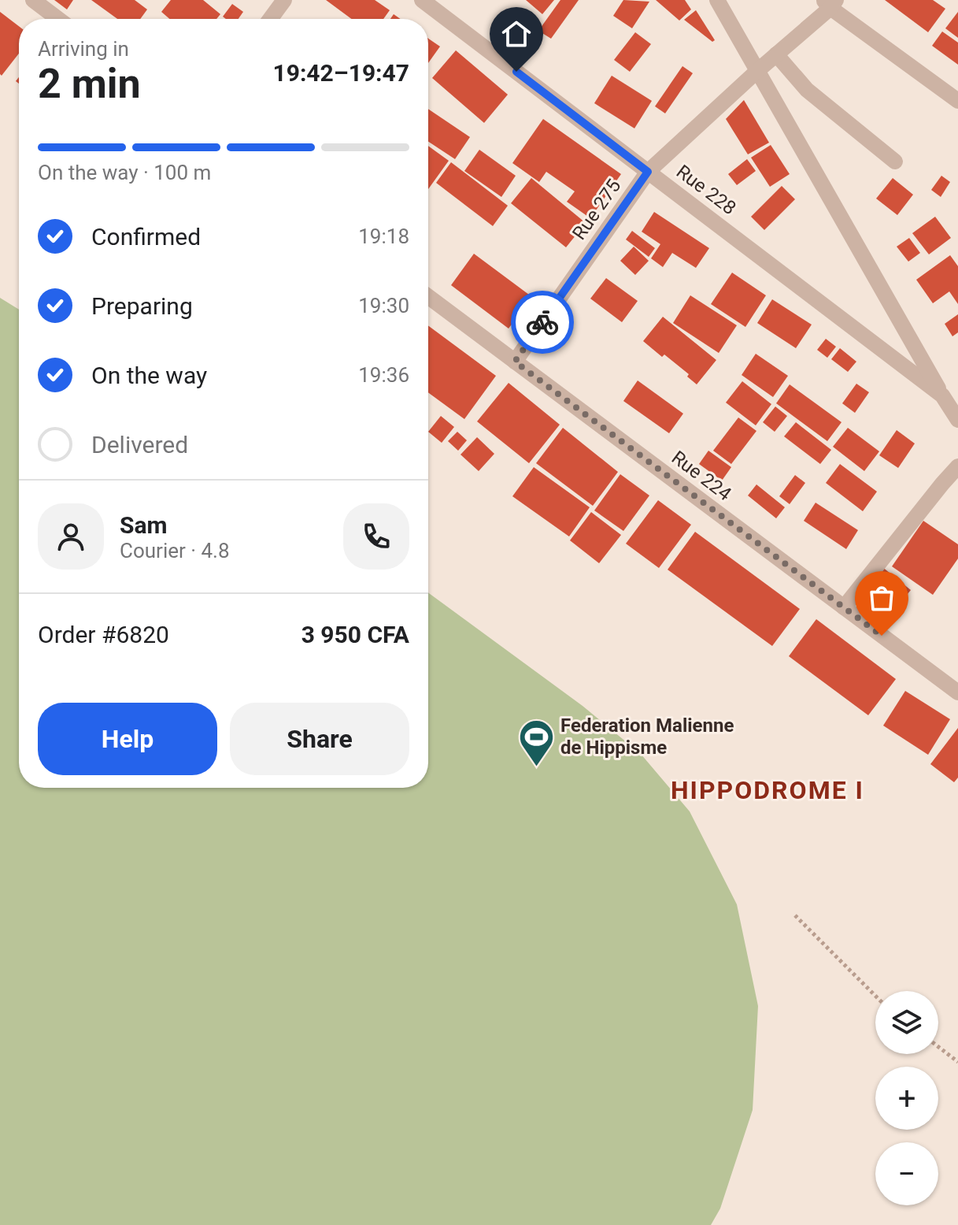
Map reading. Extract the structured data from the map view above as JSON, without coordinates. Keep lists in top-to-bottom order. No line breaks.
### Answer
{"streets":{"street":["Rue 228","Rue 275","Rue 224"]},"crossings":[["Rue 228","Rue 275"],["Rue 275","Rue 224"]],"districts":["HIPPODROME I"],"places":{"sports":["Federation Malienne de Hippisme"]},"page":{"heading":["2 min","Arriving in","19:42–19:47"],"panel":["Sam","Courier · 4.8","Order #6820","3 950 CFA"],"bar":"On the way · 100 m","list":[["Confirmed","19:18"],["Preparing","19:30"],["On the way","19:36"],"Delivered"],"buttons":["Help","Share"],"map_buttons":["+","−"]}}
